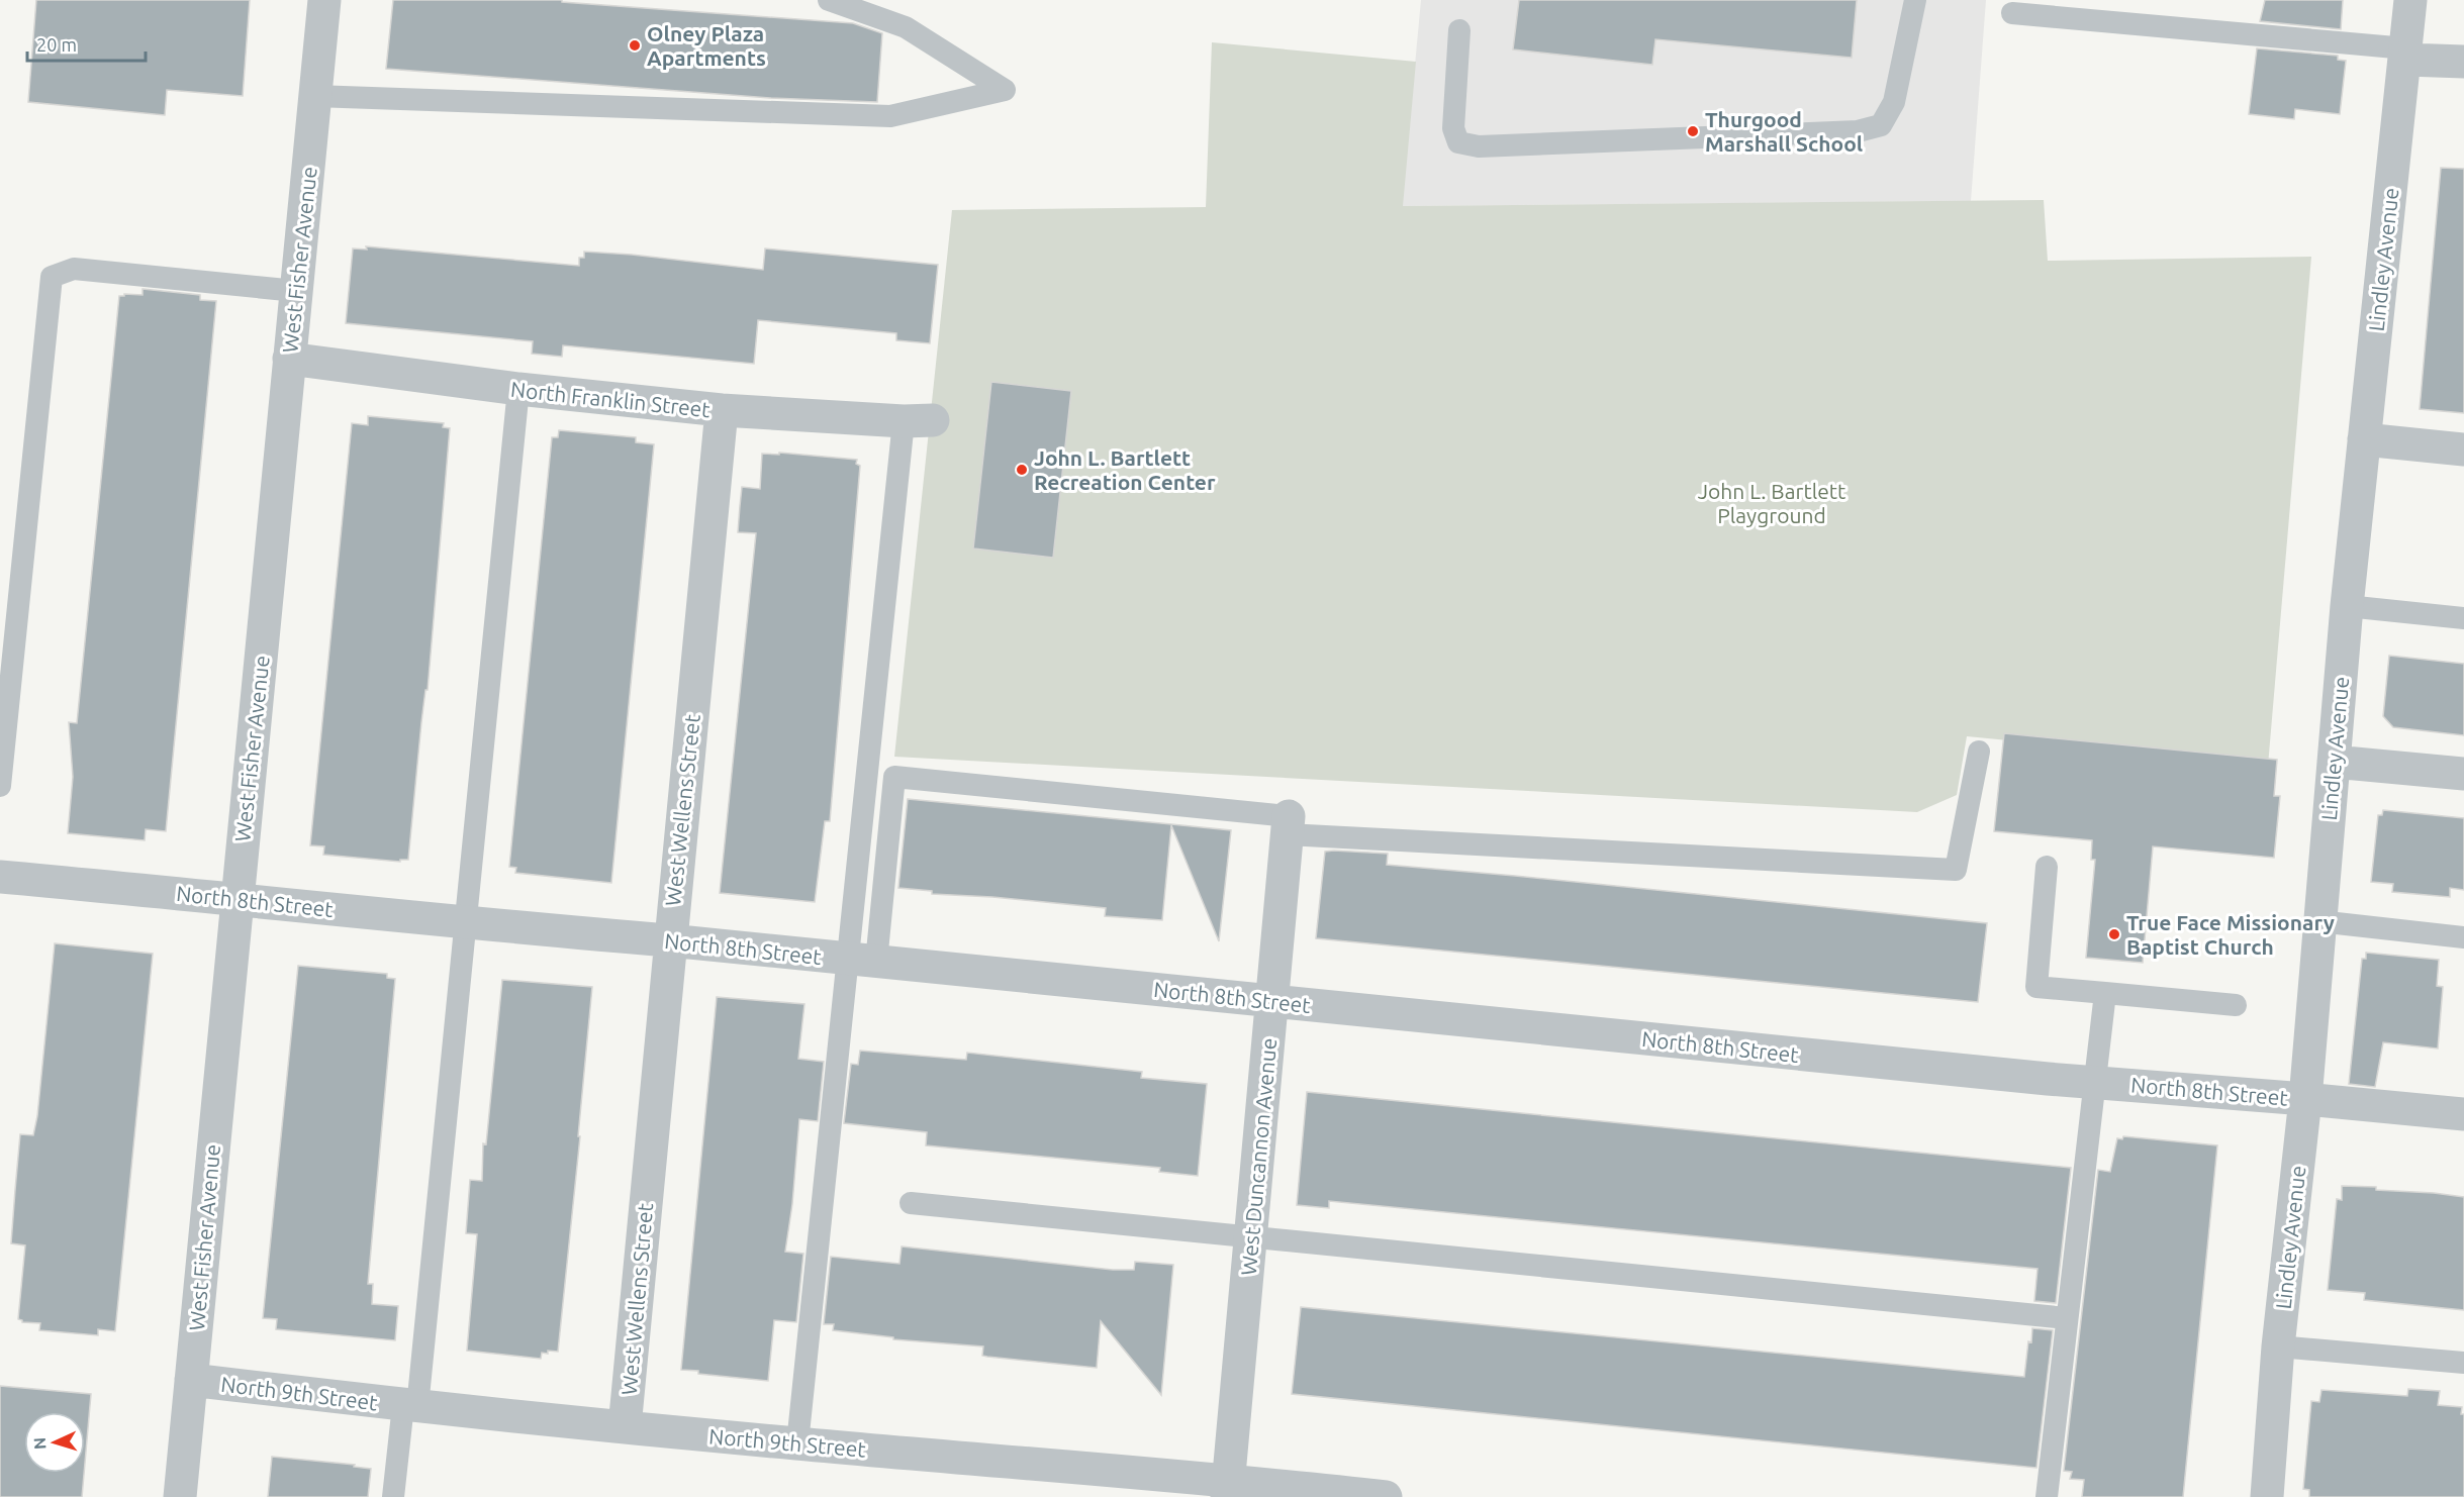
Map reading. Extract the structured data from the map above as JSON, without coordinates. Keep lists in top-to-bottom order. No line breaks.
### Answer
{"streets":{"street":["West Fisher Avenue","Lindley Avenue","North Franklin Street","West Wellens Street","North 8th Street","West Duncannon Avenue","North 9th Street"]},"crossings":[["West Fisher Avenue","North Franklin Street"],["West Fisher Avenue","North 8th Street"],["West Fisher Avenue","North 9th Street"],["Lindley Avenue","North 8th Street"],["North Franklin Street","West Wellens Street"],["West Wellens Street","North 8th Street"],["West Wellens Street","North 9th Street"],["North 8th Street","West Duncannon Avenue"],["West Duncannon Avenue","North 9th Street"]],"parks":["John L. Bartlett Playground"],"places":["Olney Plaza Apartments","Thurgood Marshall School","John L. Bartlett Recreation Center","True Face Missionary Baptist Church"],"scale_bar":"20 m","north":"left"}
